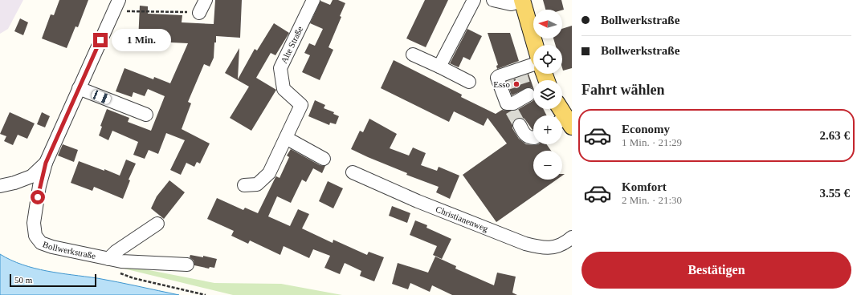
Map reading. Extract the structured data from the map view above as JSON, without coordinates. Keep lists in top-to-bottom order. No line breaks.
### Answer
{"streets":{"street":["Alte Straße","Christianenweg","Bollwerkstraße"]},"places":["Esso"],"scale_bar":"50 m","north":"left","page":{"banner":["Bollwerkstraße","Bollwerkstraße"],"map_buttons":["+","−"],"bubble":"1 Min.","heading":"Fahrt wählen","list":[{"name":"Economy","note":"1 Min. · 21:29","value":"2.63 €"},{"name":"Komfort","note":"2 Min. · 21:30","value":"3.55 €"}],"buttons":"Bestätigen","scale":"50 m"}}
